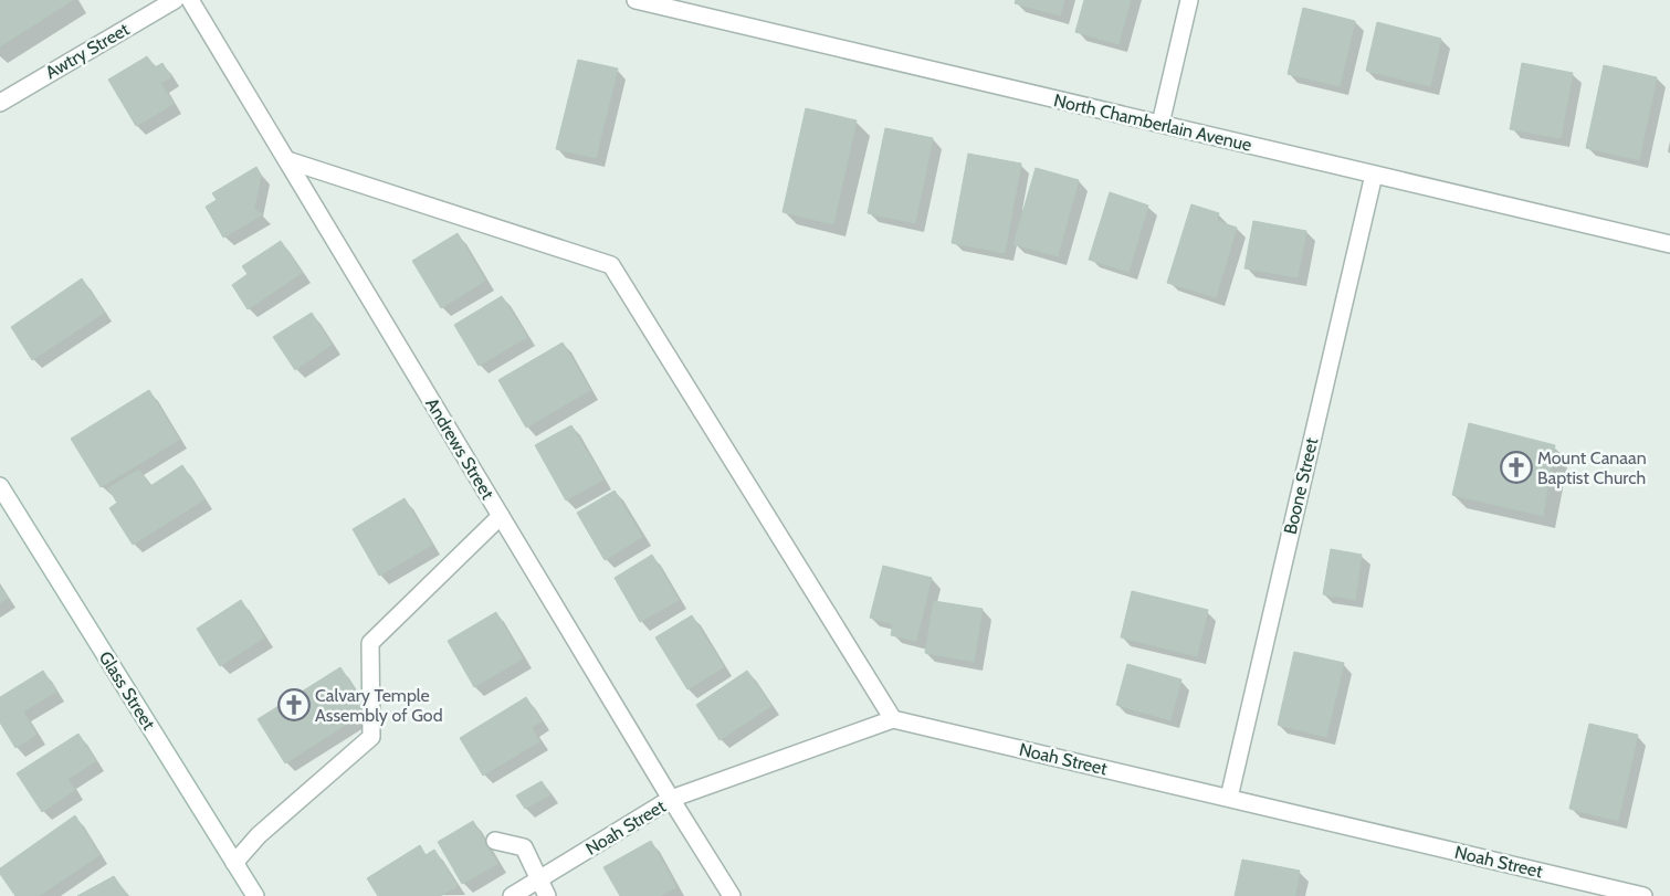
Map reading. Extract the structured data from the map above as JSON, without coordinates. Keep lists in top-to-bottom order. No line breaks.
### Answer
{"streets":{"street":["Awtry Street","North Chamberlain Avenue","Andrews Street","Boone Street","Glass Street","Noah Street"]},"crossings":[["North Chamberlain Avenue","Boone Street"],["Andrews Street","Noah Street"],["Boone Street","Noah Street"]],"places":{"church":["Mount Canaan Baptist Church","Calvary Temple Assembly of God"]}}
